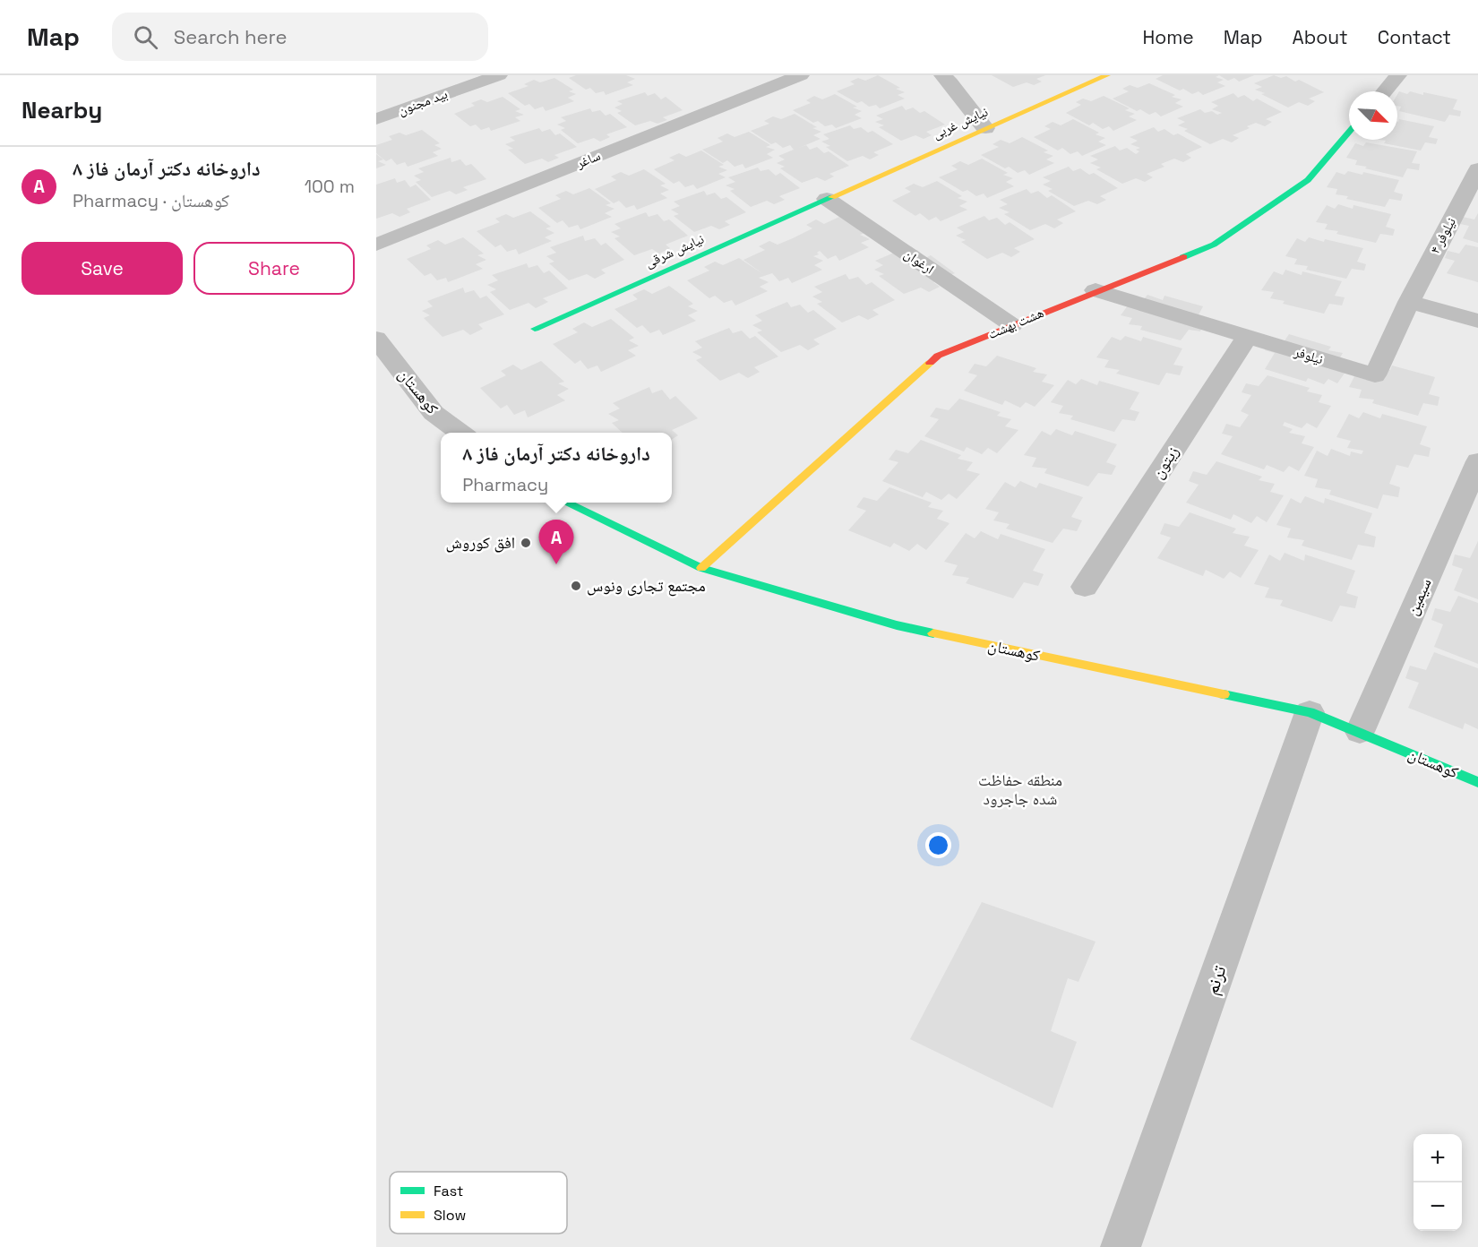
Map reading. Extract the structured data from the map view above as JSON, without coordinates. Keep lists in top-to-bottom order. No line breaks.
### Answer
{"streets":{"street":["بید مجنون","نیایش غربی","ساغر","نیلوفر ۴","نیایش شرقی","ارغوان","هشت بهشت","نیلوفر","کوهستان","زیتون","سیمین","ترنم"]},"crossings":[["نیایش غربی","نیایش شرقی"],["نیایش غربی","ارغوان"],["نیلوفر ۴","نیلوفر"],["نیایش شرقی","ارغوان"],["ارغوان","هشت بهشت"],["هشت بهشت","نیلوفر"],["هشت بهشت","کوهستان"],["نیلوفر","زیتون"],["کوهستان","سیمین"],["کوهستان","ترنم"]],"parks":["منطقه حفاظت شده جاجرود"],"places":["افق کوروش","مجتمع تجاری ونوس"],"legend":["Fast","Slow"],"north":"bottom right","page":{"header":"Map","search":"Search here","nav":["Home","Map","About","Contact"],"heading":"Nearby","list":[{"mark":"A","name":"داروخانه دکتر آرمان فاز ۸","note":"Pharmacy · کوهستان","value":"100 m"}],"buttons":["Save","Share"],"popup":["داروخانه دکتر آرمان فاز ۸","Pharmacy"],"pins":"A","map_buttons":["+","−"]}}
